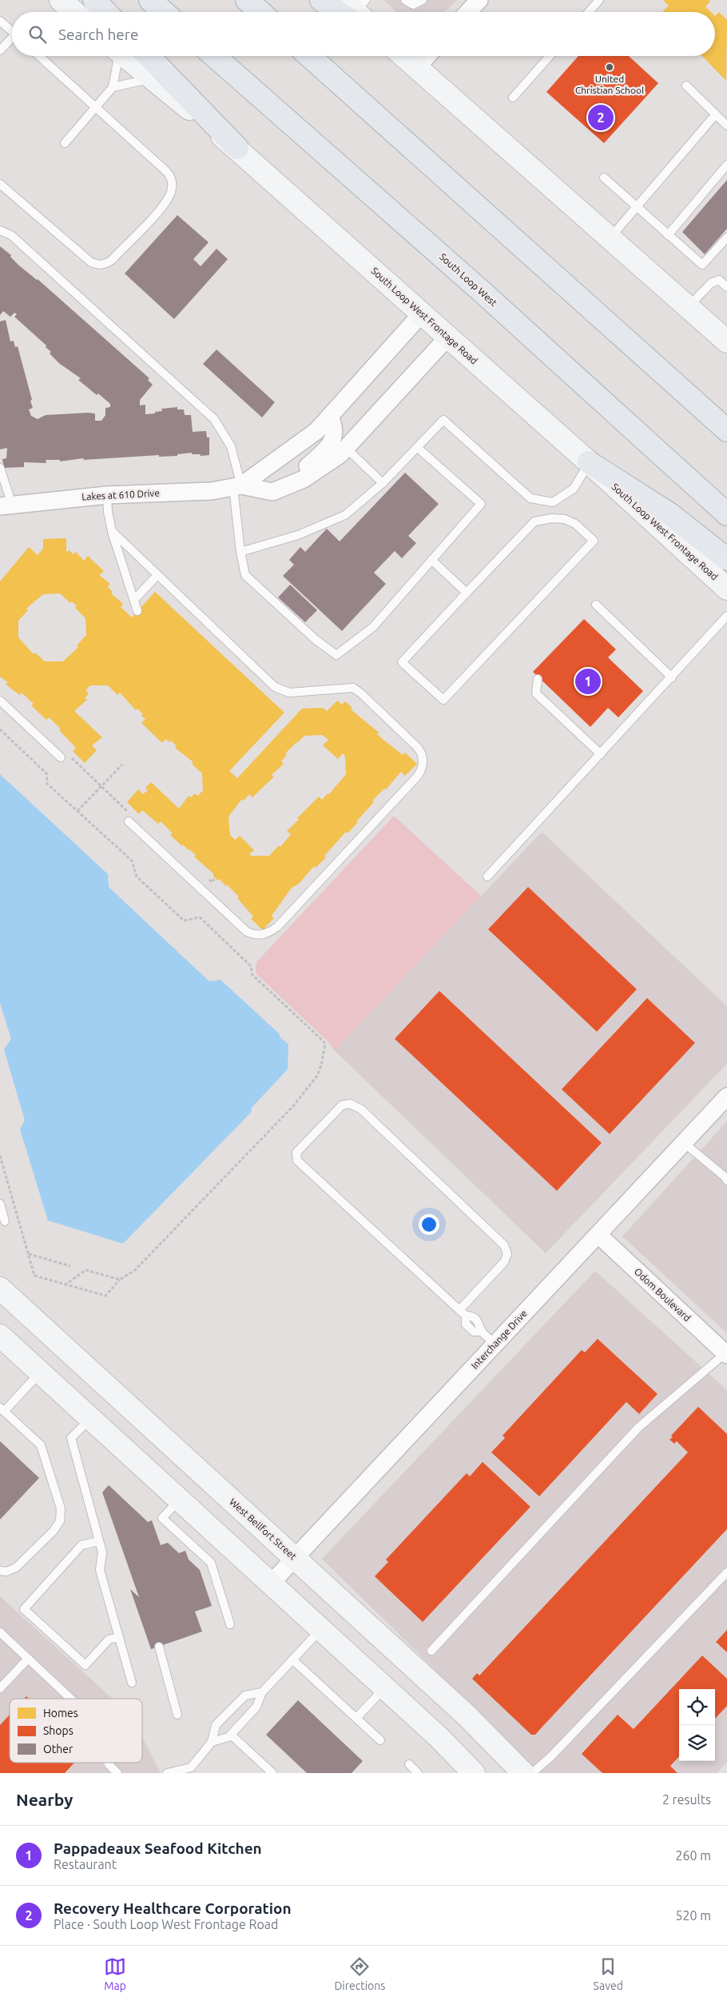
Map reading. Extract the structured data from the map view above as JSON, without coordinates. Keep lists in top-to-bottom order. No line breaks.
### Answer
{"streets":{"highway":["South Loop West"],"main road":["South Loop West Frontage Road","West Bellfort Street"],"street":["Lakes at 610 Drive","Odom Boulevard","Interchange Drive"]},"crossings":[["South Loop West Frontage Road","Lakes at 610 Drive"],["Odom Boulevard","Interchange Drive"],["Interchange Drive","West Bellfort Street"]],"places":["UnIted Christian School"],"legend":["Homes","Shops","Other"],"page":{"search":"Search here","pins":["2","1"],"heading":["Nearby","2 results"],"list":[{"mark":"1","name":"Pappadeaux Seafood Kitchen","note":"Restaurant","value":"260 m"},{"mark":"2","name":"Recovery Healthcare Corporation","note":"Place · South Loop West Frontage Road","value":"520 m"}],"nav":["Map","Directions","Saved"]}}
